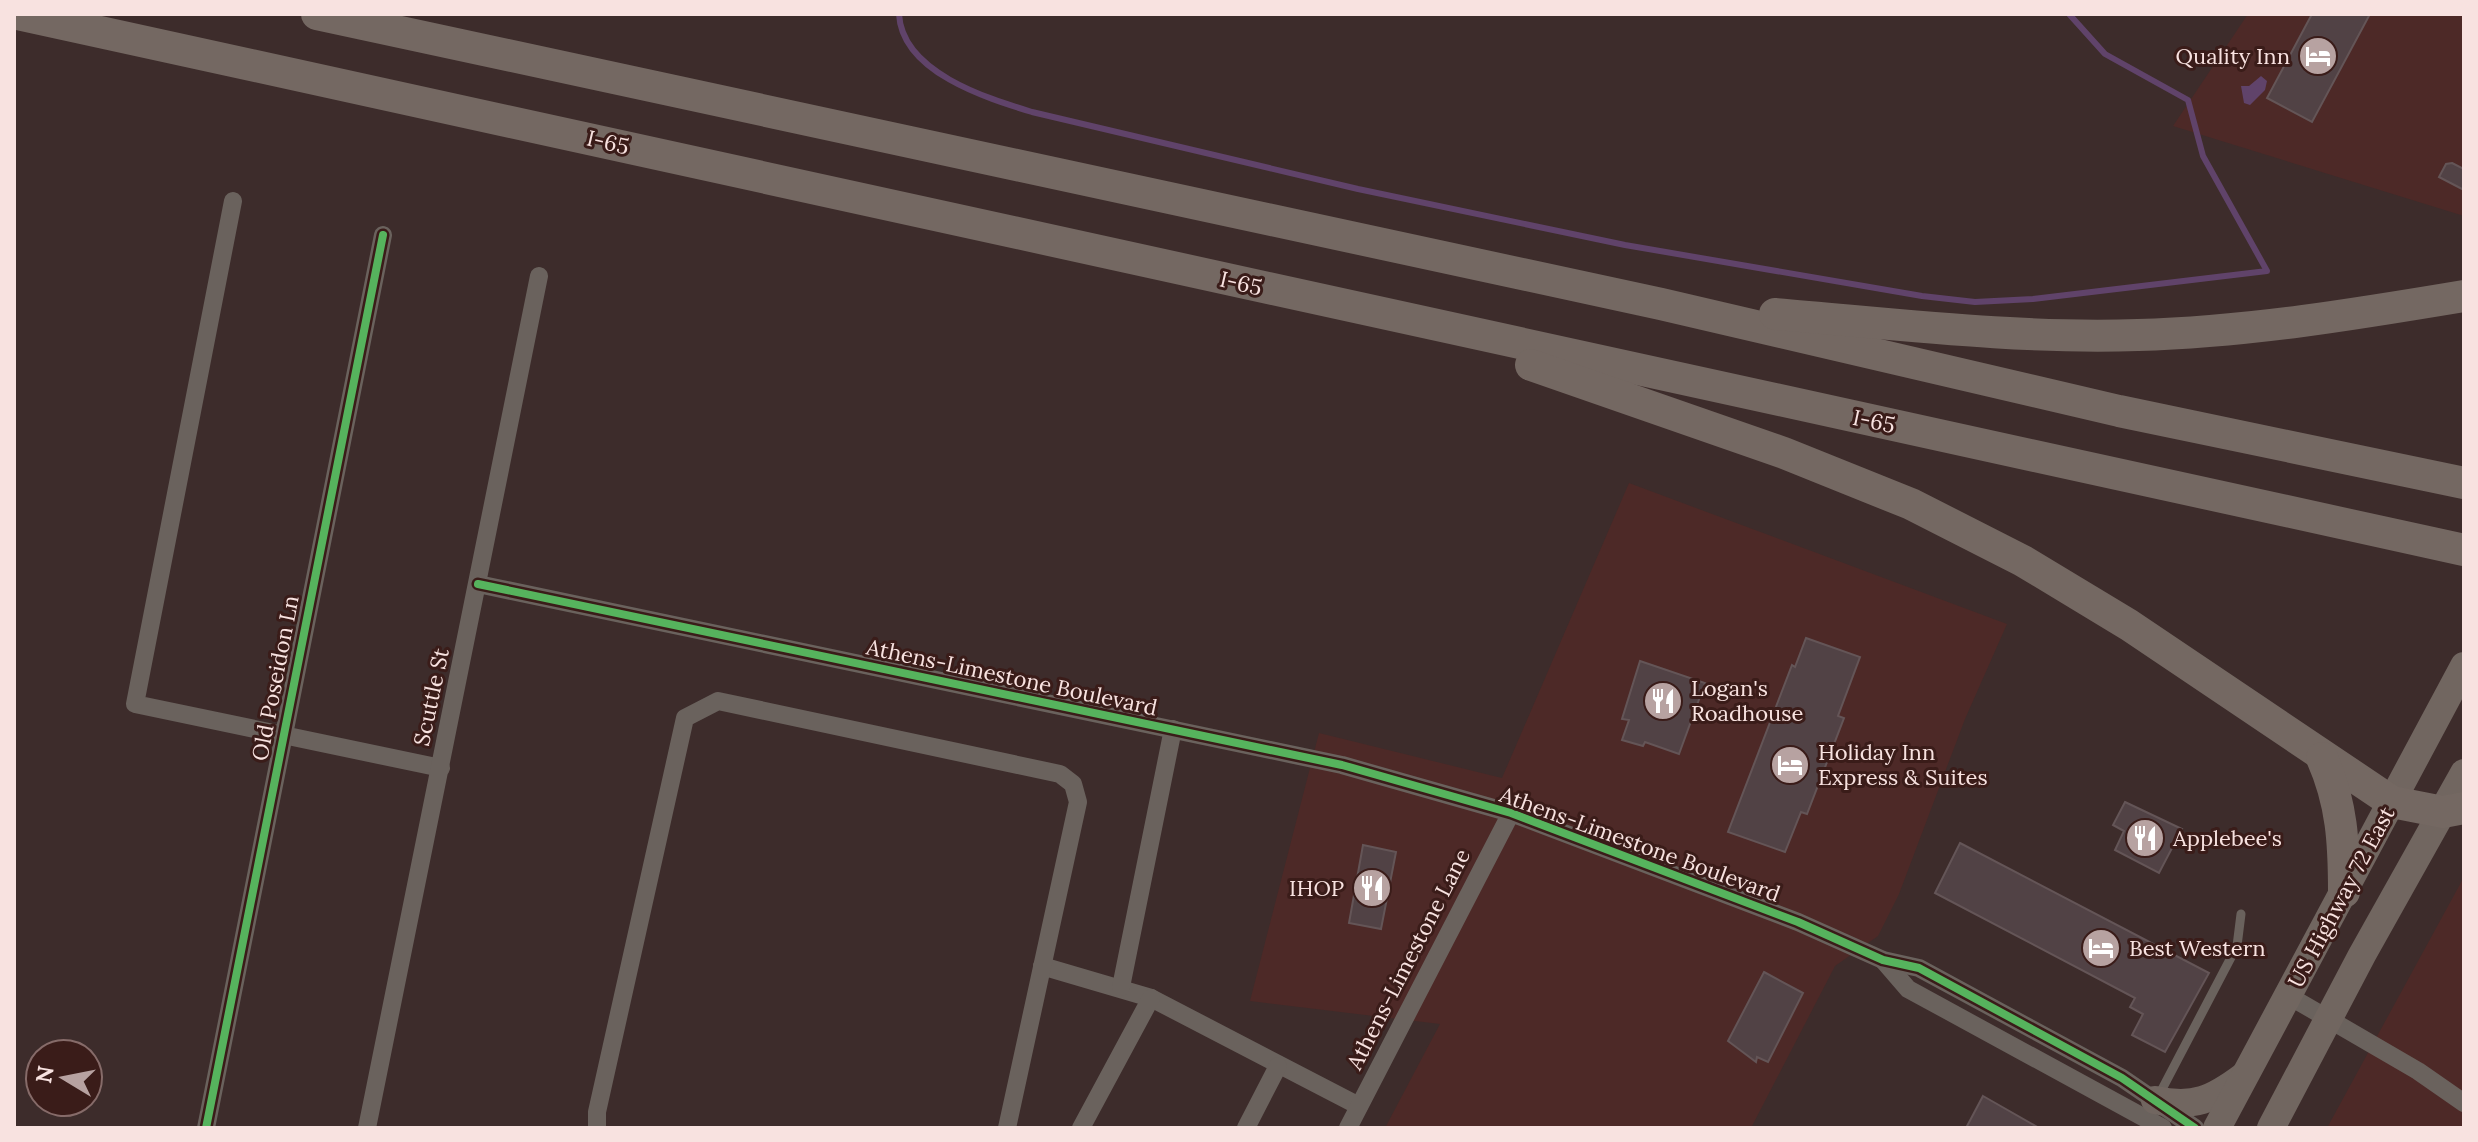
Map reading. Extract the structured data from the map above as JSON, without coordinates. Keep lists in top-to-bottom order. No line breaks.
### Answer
{"streets":{"highway":["I-65","US Highway 72 East"],"street":["Athens-Limestone Boulevard","Old Poseidon Ln","Scuttle St","Athens-Limestone Lane"]},"crossings":[["Athens-Limestone Boulevard","Scuttle St"],["Athens-Limestone Boulevard","Athens-Limestone Lane"]],"places":{"hotel":["Quality Inn","Holiday Inn Express & Suites","Best Western"],"restaurant":["Logan's Roadhouse","Applebee's","IHOP"]},"north":"left"}
